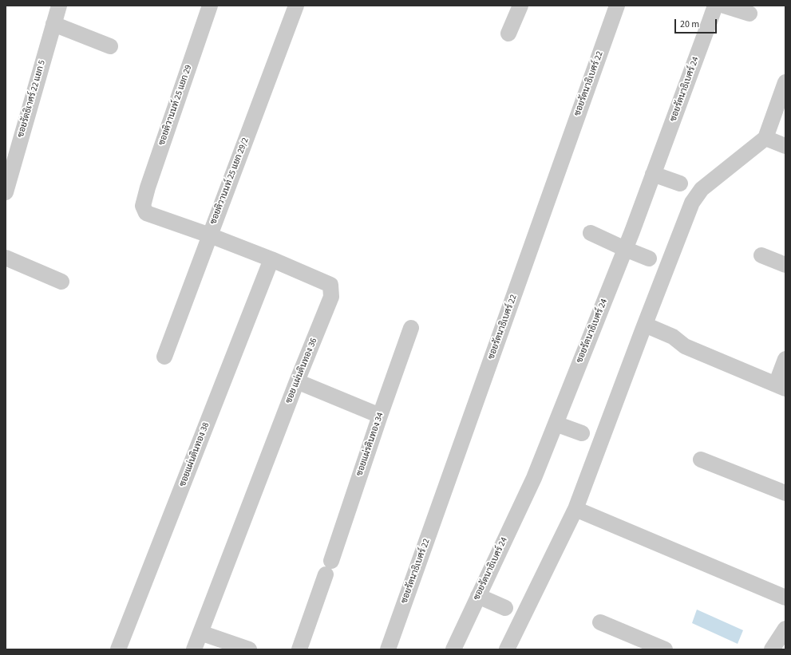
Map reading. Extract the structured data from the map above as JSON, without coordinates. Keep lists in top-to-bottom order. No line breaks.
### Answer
{"streets":{"street":["ซอยรัตนาธิเบศร์ 22","ซอยรัตนาธิเบศร์ 24","ซอยรัตธิเาศร์ 22 แยก 5","ซอยติวานนท์ 25 แยก 29","ซอยติวานนท์ 25 แยก 29/2","ซอย แผ่นดินทอง 36","ซอยแผ่รดินทอง 34","ซอยแผ่นดินทอง 38"]},"crossings":[["ซอยติวานนท์ 25 แยก 29","ซอย แผ่นดินทอง 36"],["ซอยติวานนท์ 25 แยก 29/2","ซอย แผ่นดินทอง 36"],["ซอย แผ่นดินทอง 36","ซอยแผ่นดินทอง 38"]],"scale_bar":"20 m"}
